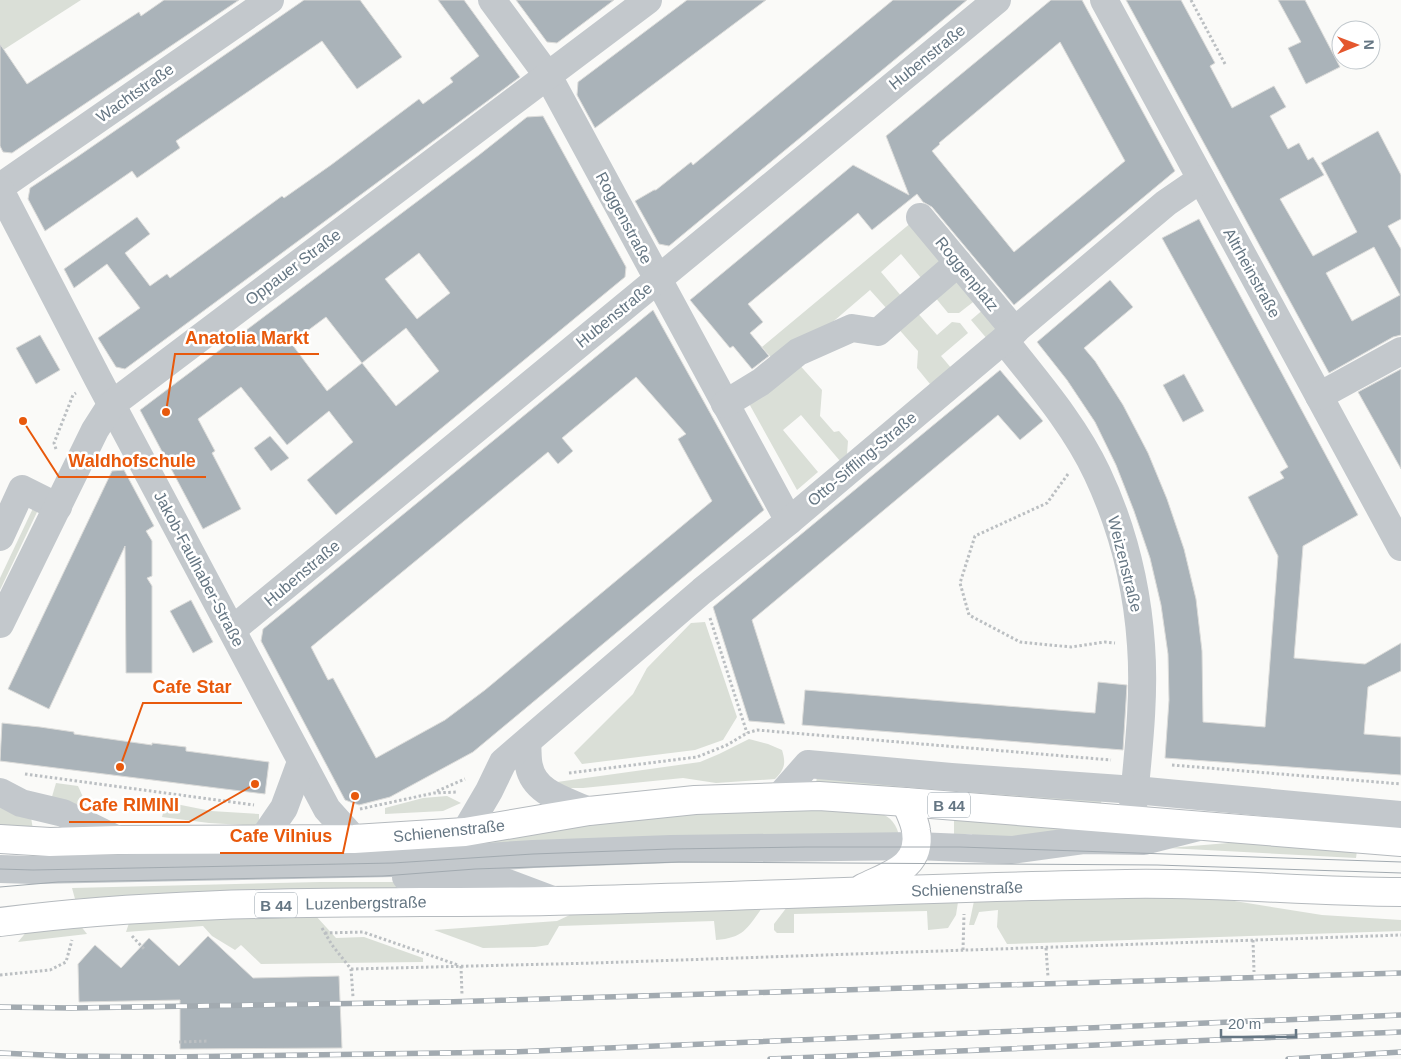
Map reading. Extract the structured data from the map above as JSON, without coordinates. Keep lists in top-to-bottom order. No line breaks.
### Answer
{"streets":{"main road":["B 44","Schienenstraße","Luzenbergstraße"],"street":["Hubenstraße","Wachtstraße","Roggenstraße","Oppauer Straße","Altrheinstraße","Roggenplatz","Otto-Siffling-Straße","Weizenstraße","Jakob-Faulhaber-Straße"]},"crossings":[["Hubenstraße","Roggenstraße"],["Hubenstraße","Jakob-Faulhaber-Straße"],["Roggenstraße","Oppauer Straße"],["Roggenstraße","Otto-Siffling-Straße"],["Oppauer Straße","Jakob-Faulhaber-Straße"],["Altrheinstraße","Otto-Siffling-Straße"],["Roggenplatz","Otto-Siffling-Straße"],["Roggenplatz","Weizenstraße"],["Otto-Siffling-Straße","Weizenstraße"],["Otto-Siffling-Straße","Schienenstraße"],["Weizenstraße","Schienenstraße"],["Jakob-Faulhaber-Straße","Schienenstraße"],["B 44","Schienenstraße"],["Schienenstraße","Luzenbergstraße"]],"places":["Anatolia Markt","Waldhofschule","Cafe Star","Cafe RIMINI","Cafe Vilnius"],"scale_bar":"20 m","north":"right"}
